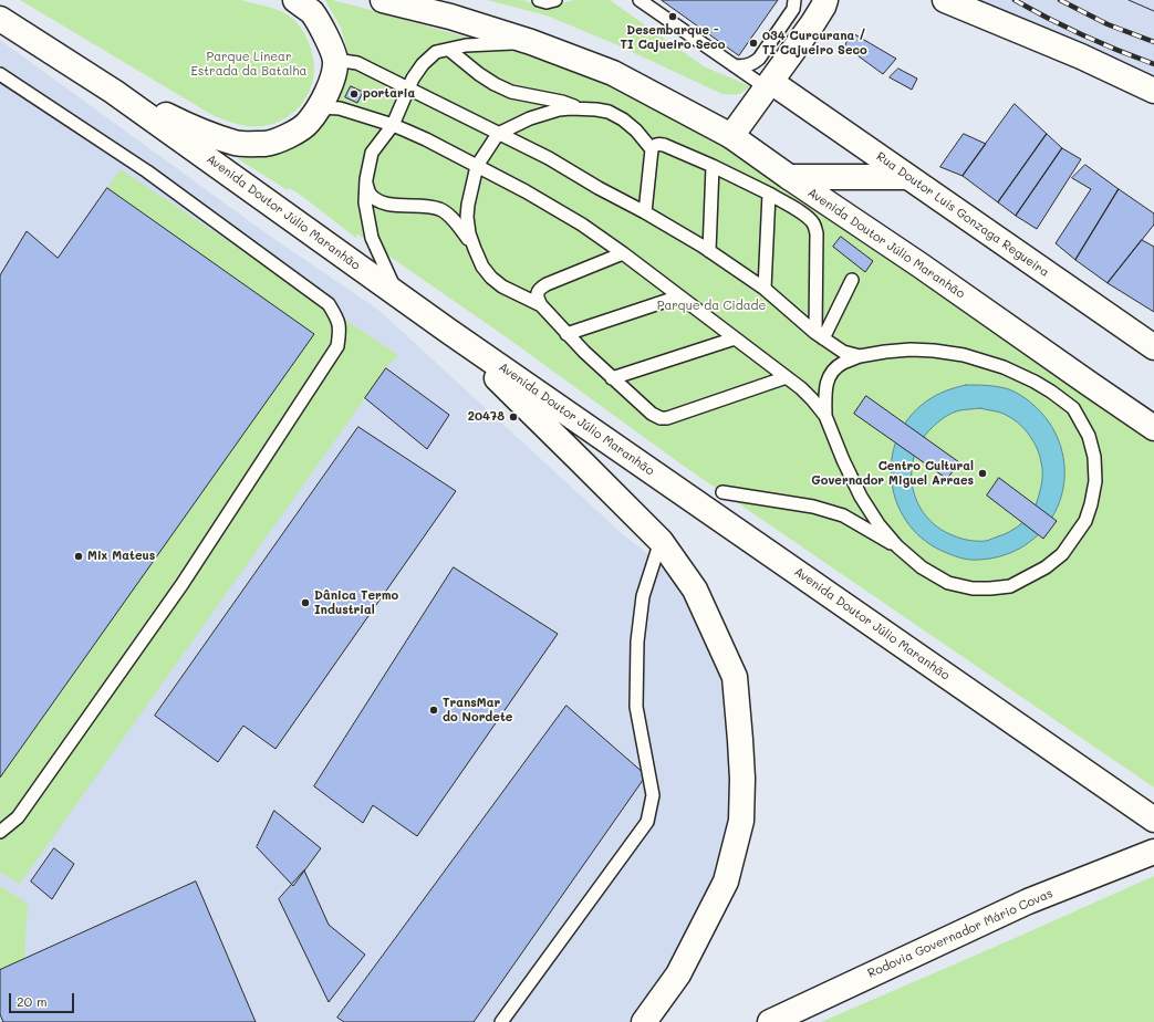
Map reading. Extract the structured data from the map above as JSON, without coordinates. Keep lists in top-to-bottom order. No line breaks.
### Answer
{"streets":{"main road":["Avenida Doutor Júlio Maranhão","Rua Doutor Luis Gonzaga Regueira","Rodovia Governador Mário Covas"]},"parks":["Parque Linear Estrada da Batalha","Parque da Cidade"],"places":["Desembarque - TI Cajueiro Seco","034 Curcurana / TI Cajueiro Seco","portaria","20478","Centro Cultural Governador Miguel Arraes","Mix Mateus","Dânica Termo Industrial","TransMar do Nordete"],"scale_bar":"20 m"}
